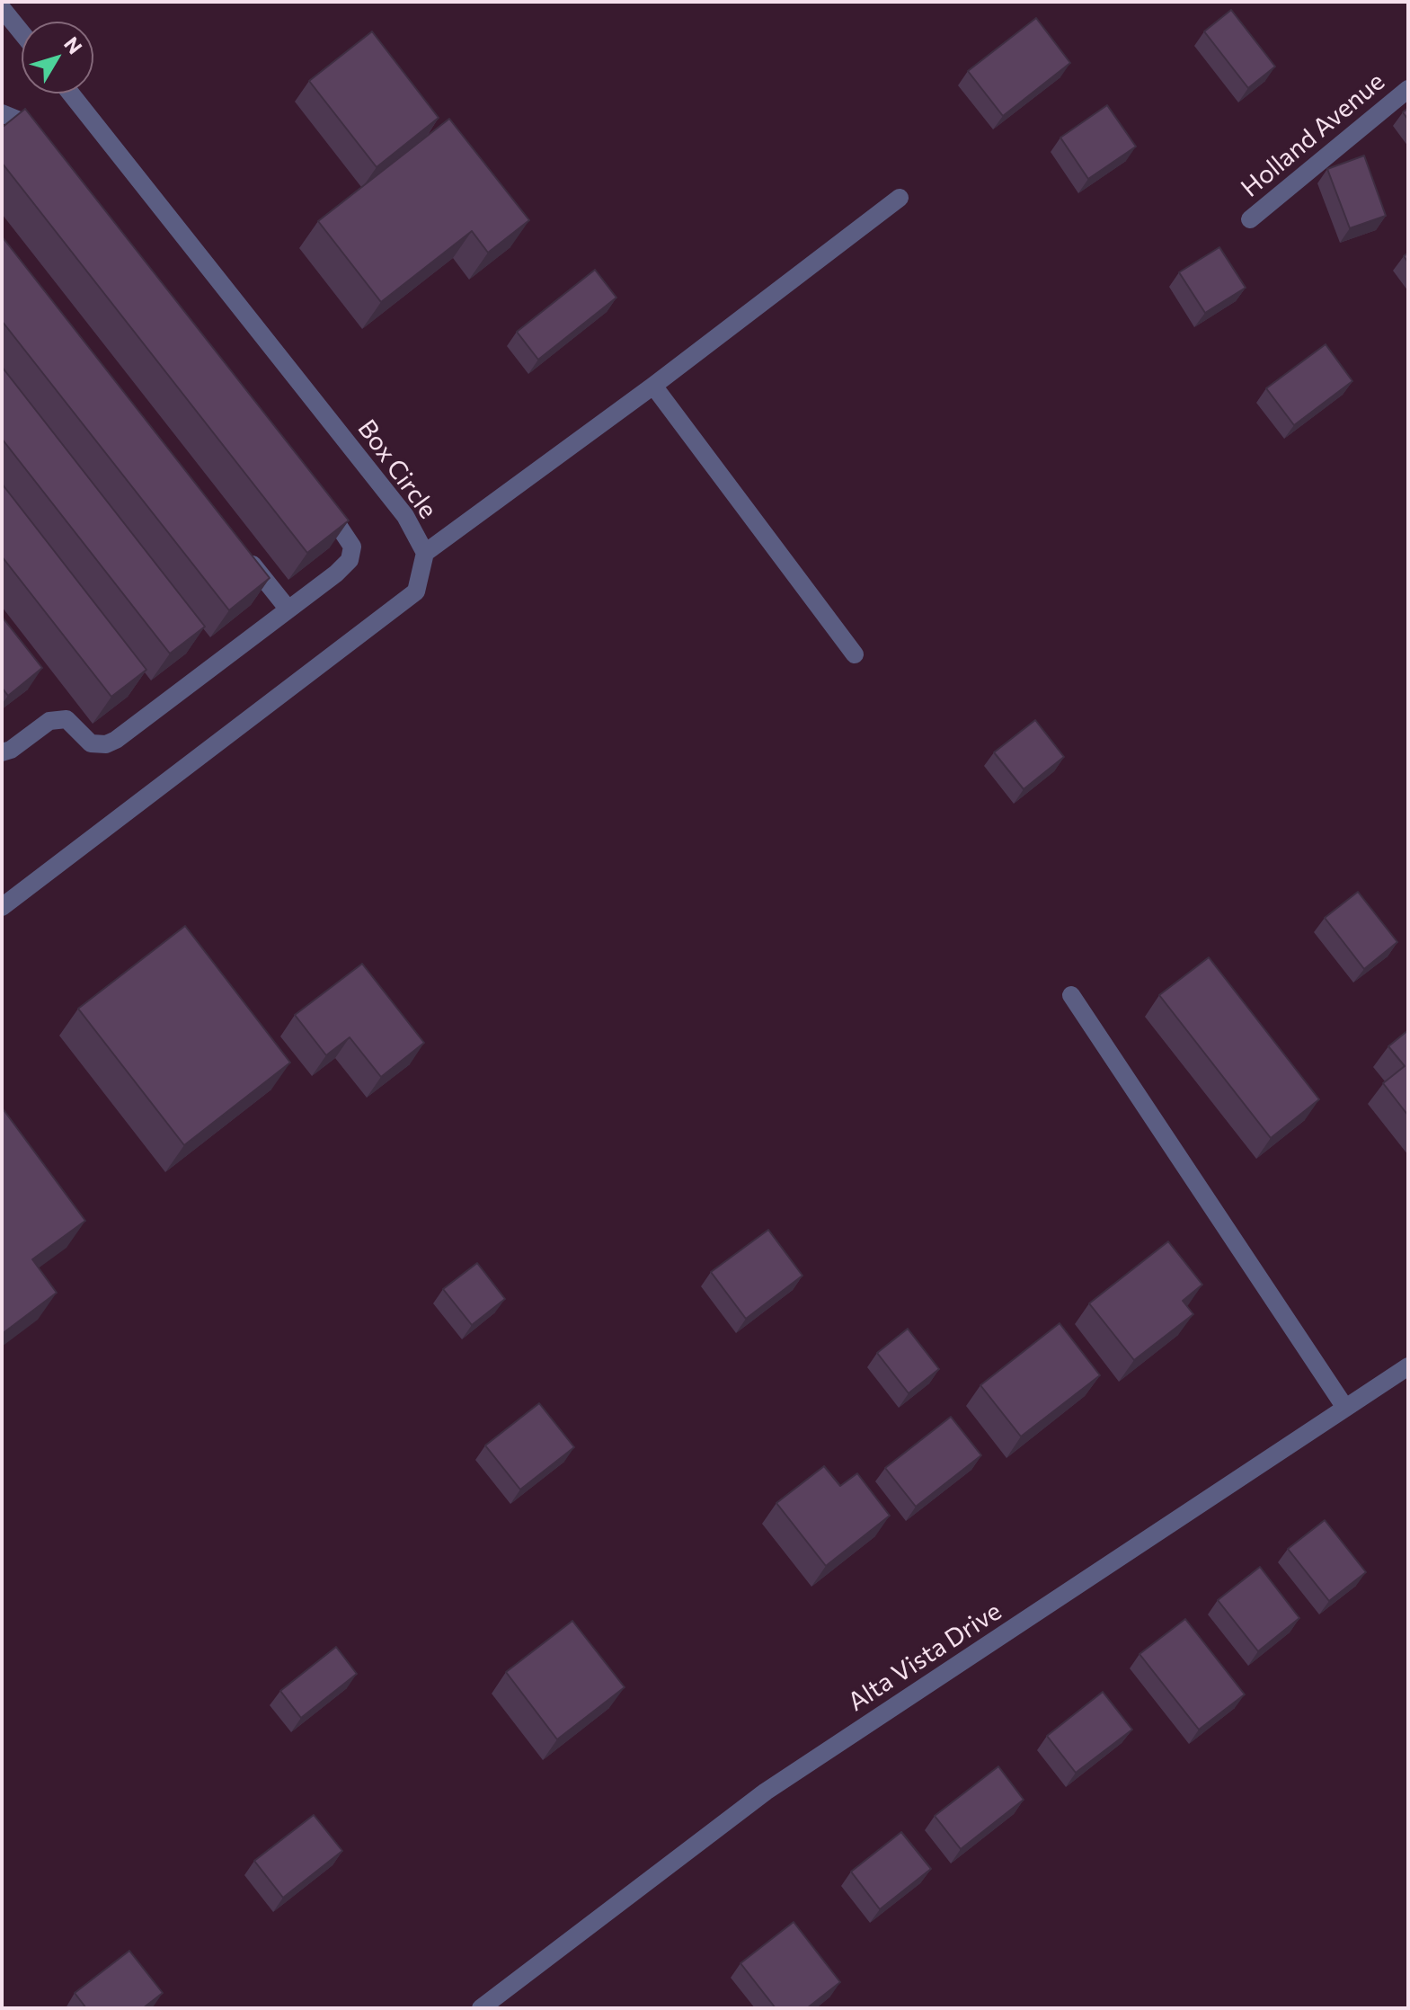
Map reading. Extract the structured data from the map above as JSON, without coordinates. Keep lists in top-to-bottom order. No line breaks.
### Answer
{"streets":{"street":["Holland Avenue","Box Circle","Alta Vista Drive"]},"north":"top right"}
